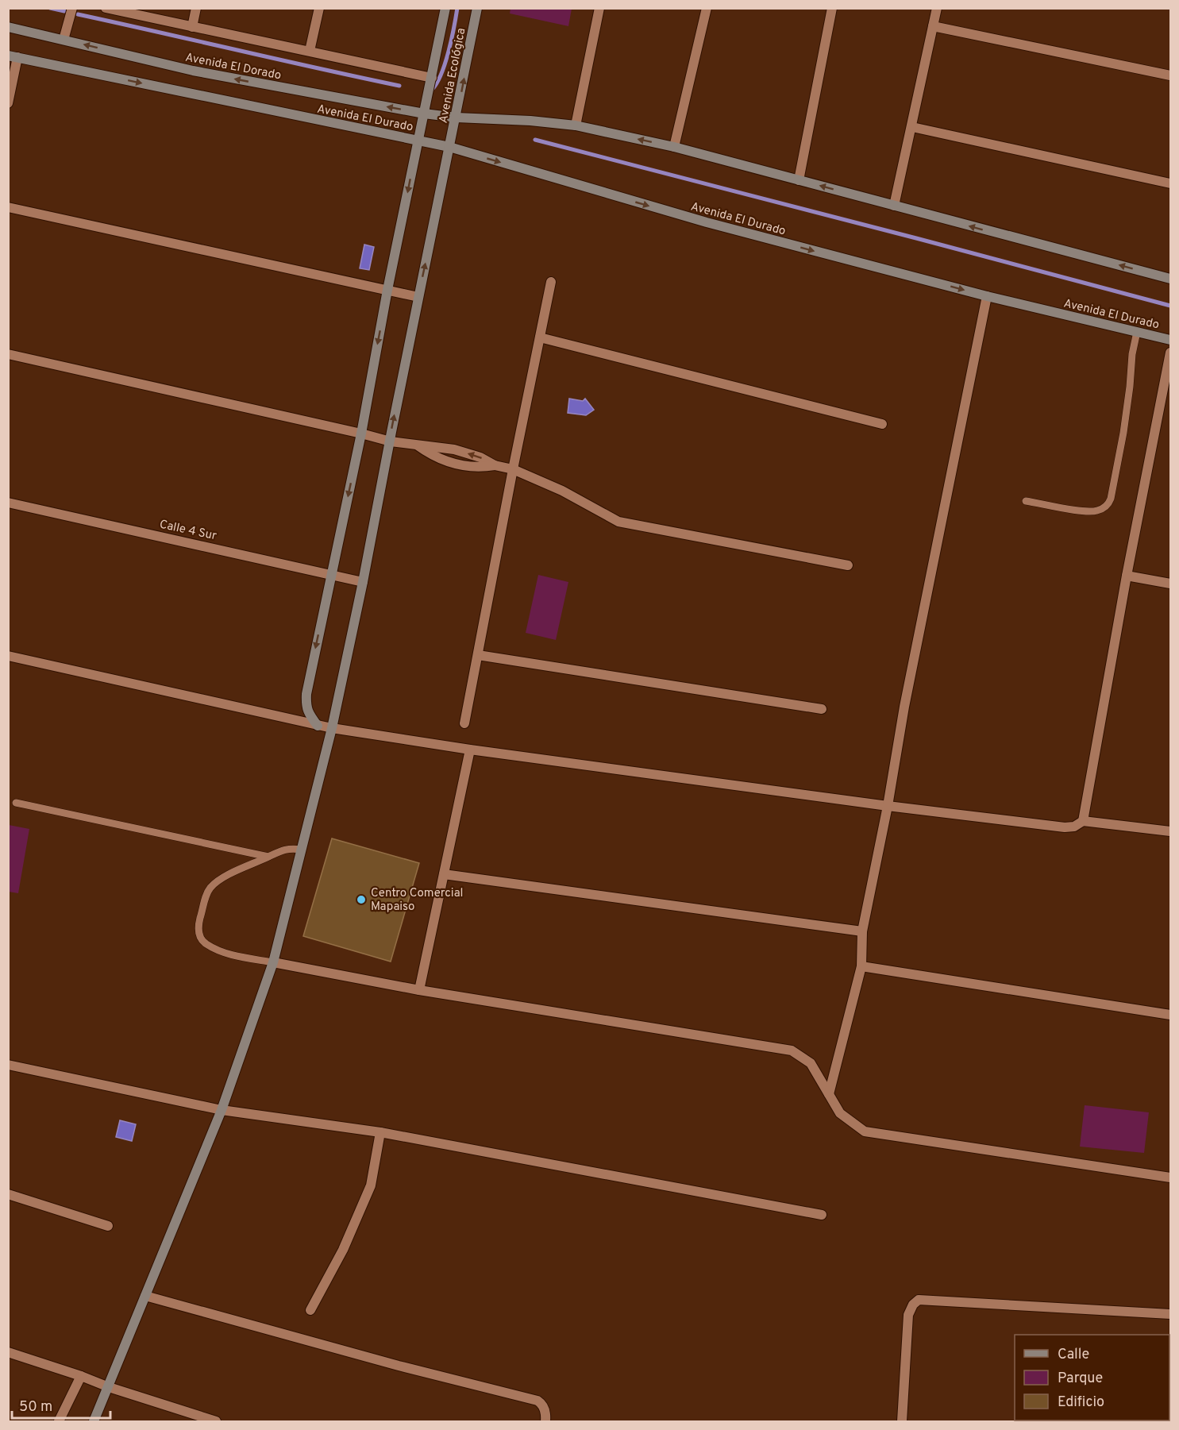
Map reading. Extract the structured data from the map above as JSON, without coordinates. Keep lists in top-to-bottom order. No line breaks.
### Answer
{"streets":{"main road":["Avenida El Dorado","Avenida Ecológica","Avenida El Durado"],"street":["Calle 4 Sur"]},"crossings":[["Avenida El Dorado","Avenida Ecológica"],["Avenida Ecológica","Avenida El Durado"],["Avenida Ecológica","Calle 4 Sur"]],"one_way":["Avenida El Dorado"],"places":["Centro Comercial Mapaiso"],"legend":["Calle","Parque","Edificio"],"scale_bar":"50 m"}
